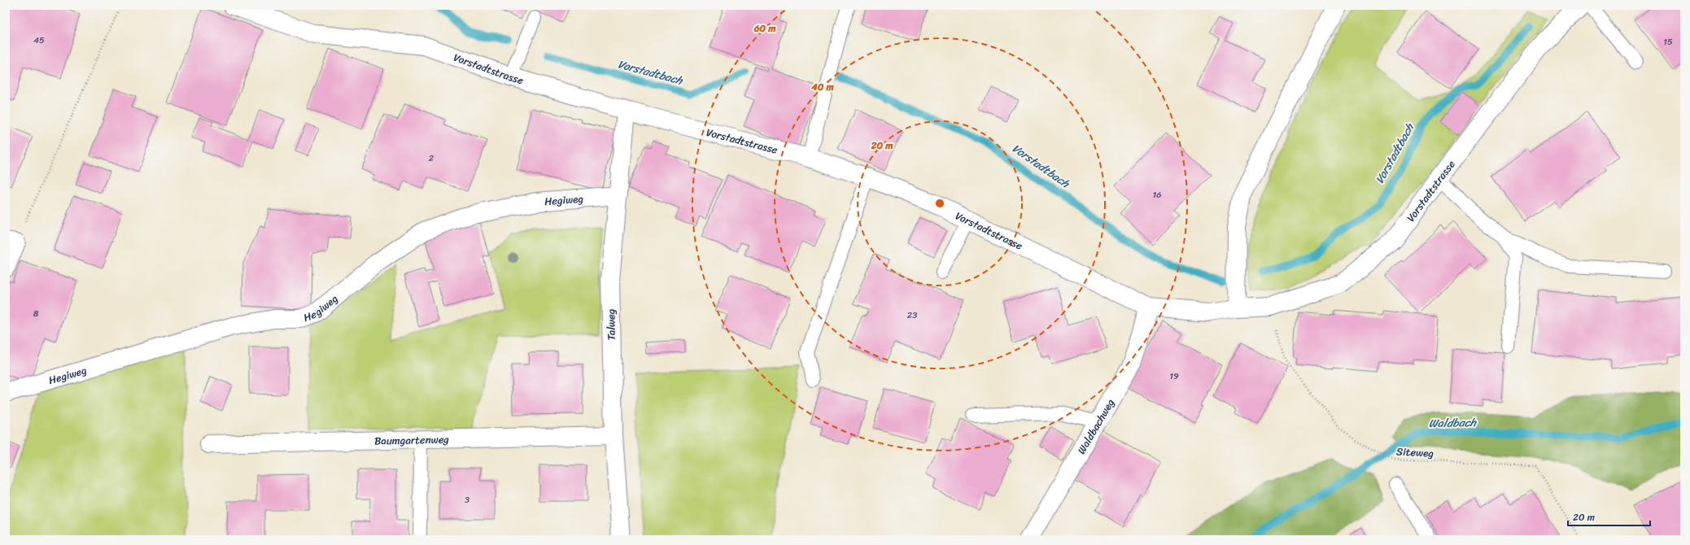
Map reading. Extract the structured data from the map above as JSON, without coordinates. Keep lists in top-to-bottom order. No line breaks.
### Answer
{"streets":{"street":["Vorstadtstrasse","Hegiweg","Talweg","Waldbachweg","Baumgartenweg"],"path":["Siteweg"]},"crossings":[["Vorstadtstrasse","Talweg"],["Vorstadtstrasse","Waldbachweg"],["Vorstadtstrasse","Siteweg"],["Hegiweg","Talweg"],["Talweg","Baumgartenweg"]],"water":["Vorstadtbach","Waldbach"],"house_numbers":["45","15","2","16","8","23","19","3"],"scale_bar":"20 m","rings":["60 m","40 m","20 m"]}
